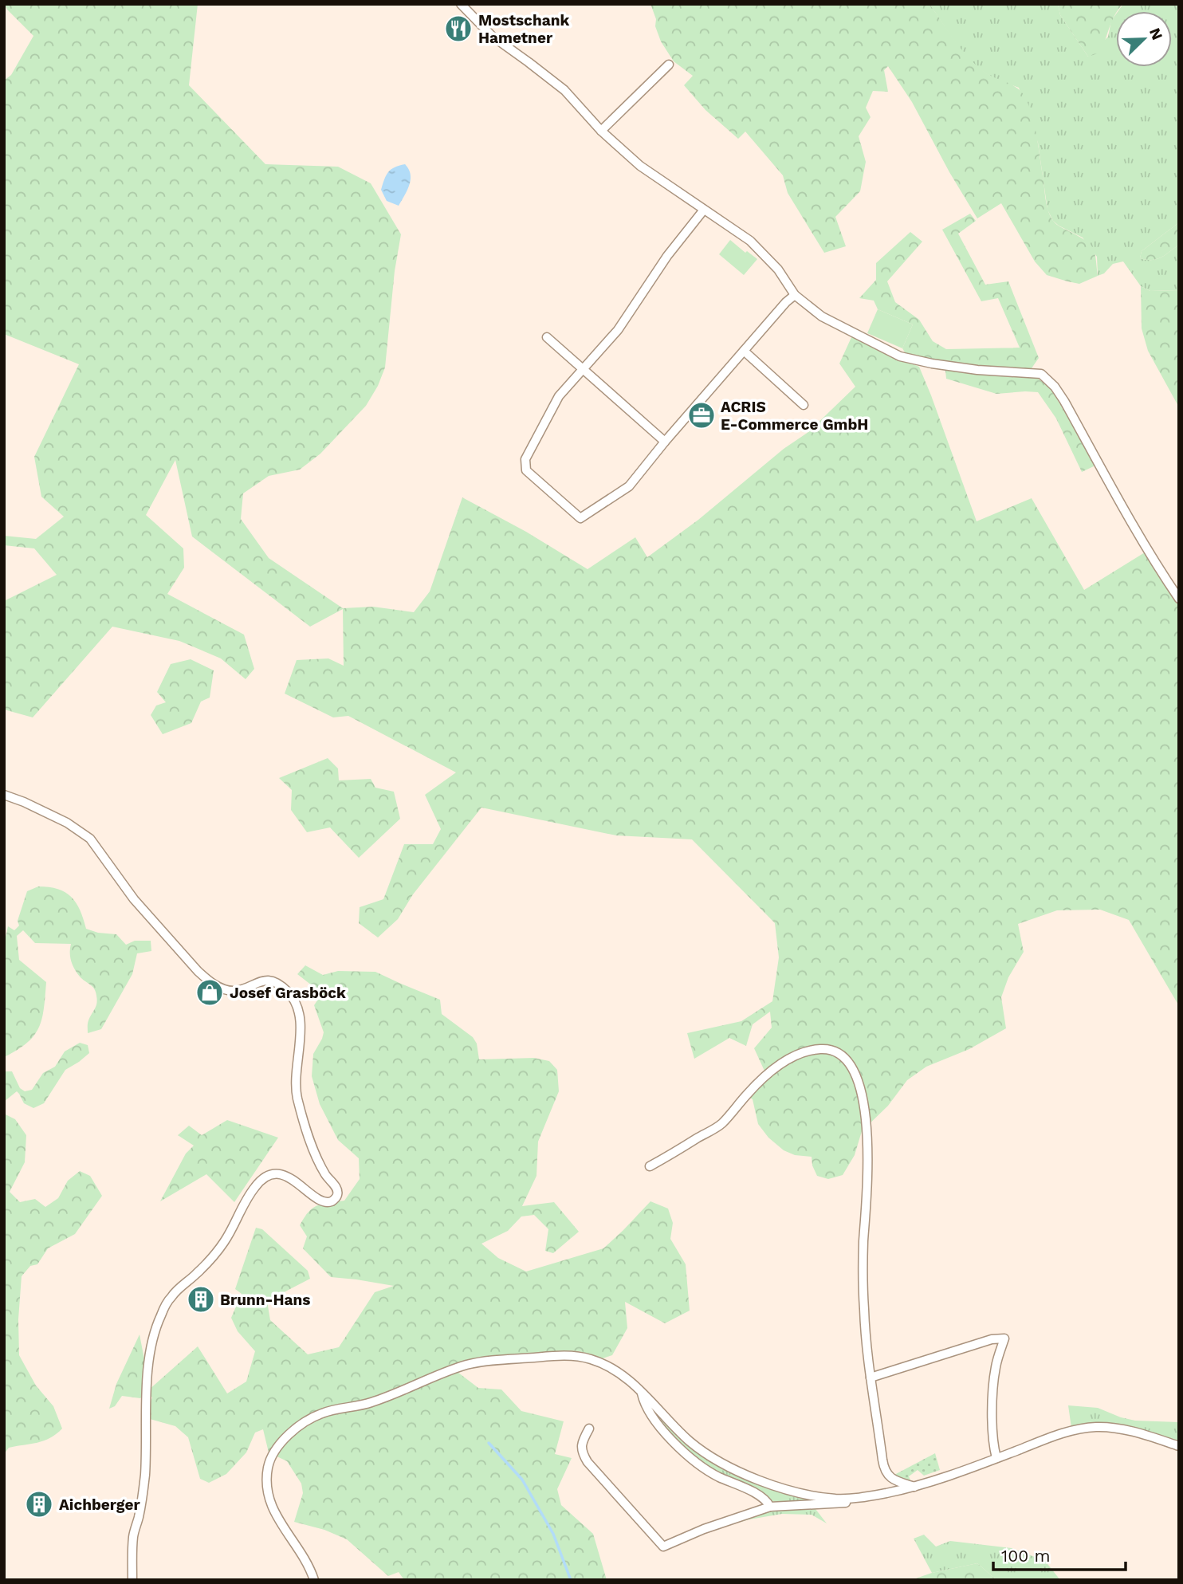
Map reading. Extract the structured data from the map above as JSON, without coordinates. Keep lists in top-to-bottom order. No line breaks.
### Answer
{"places":{"restaurant":["Mostschank Hametner"],"office":["ACRIS E-Commerce GmbH"],"shop":["Josef Grasböck"],"building":["Brunn-Hans","Aichberger"]},"scale_bar":"100 m","north":"top right"}
